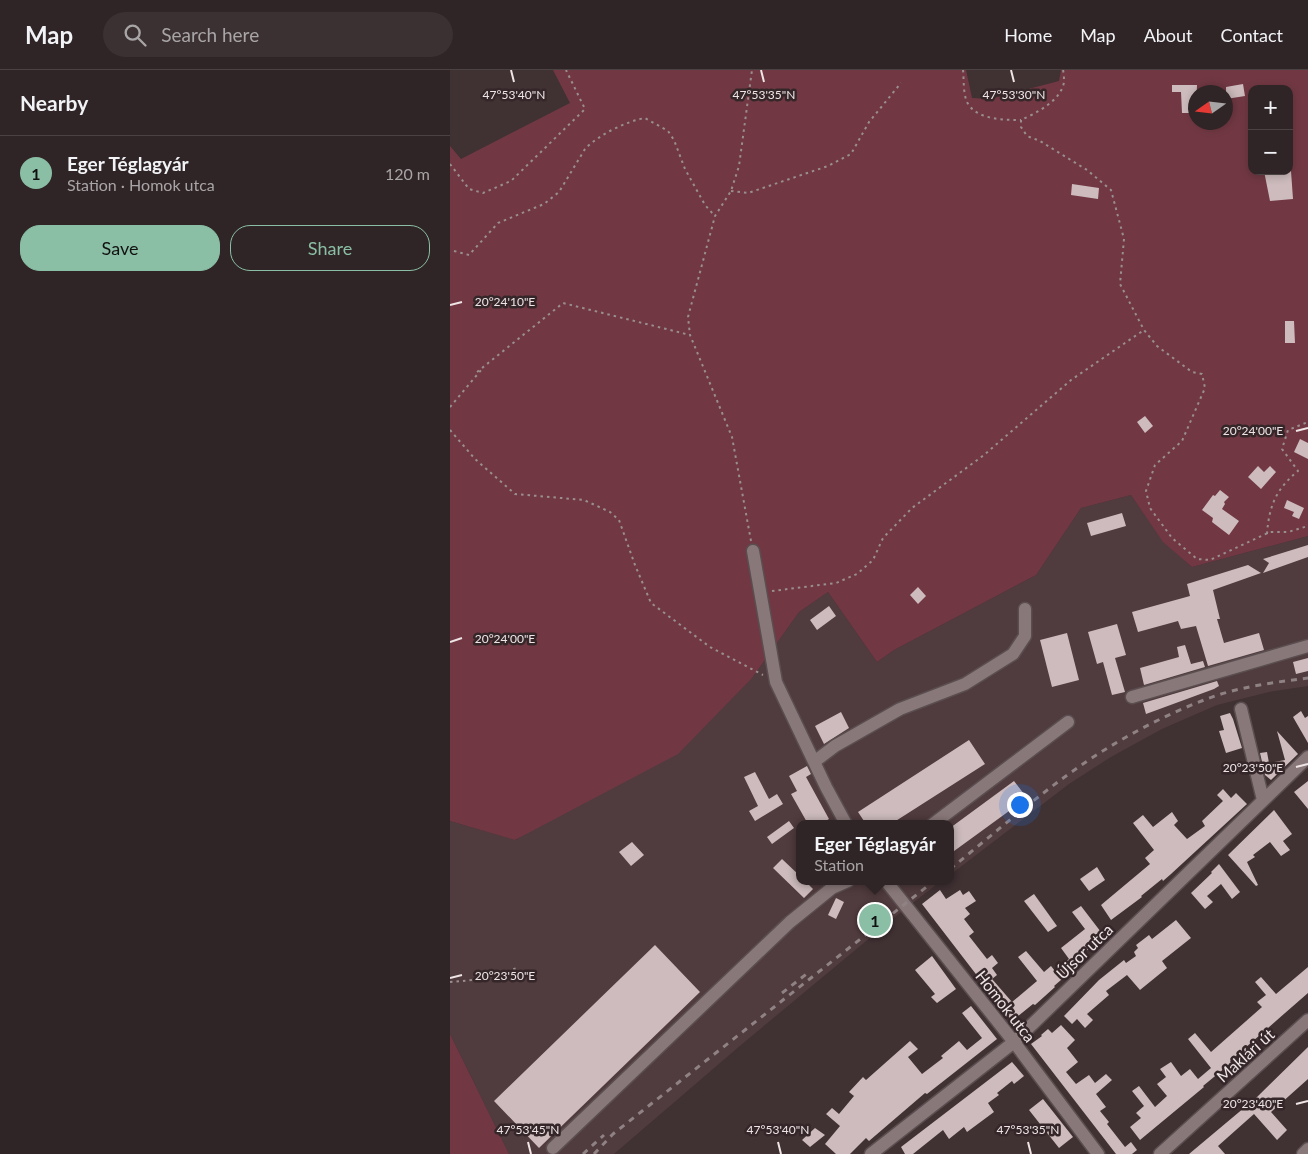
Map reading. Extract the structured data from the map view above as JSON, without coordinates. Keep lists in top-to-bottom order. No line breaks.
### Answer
{"streets":{"street":["Újsor utca","Homok utca","Maklári út"]},"crossings":[["Újsor utca","Homok utca"]],"north":"left","page":{"header":"Map","search":"Search here","nav":["Home","Map","About","Contact"],"heading":"Nearby","map_buttons":["+","−"],"list":[{"mark":"1","name":"Eger Téglagyár","note":"Station · Homok utca","value":"120 m"}],"buttons":["Save","Share"],"popup":["Eger Téglagyár","Station"],"pins":"1"},"coordinates":["47°53'30\"N","47°53'40\"N","47°53'35\"N","20°24'10\"E","20°24'00\"E","20°23'50\"E","20°23'40\"E","47°53'45\"N"]}
